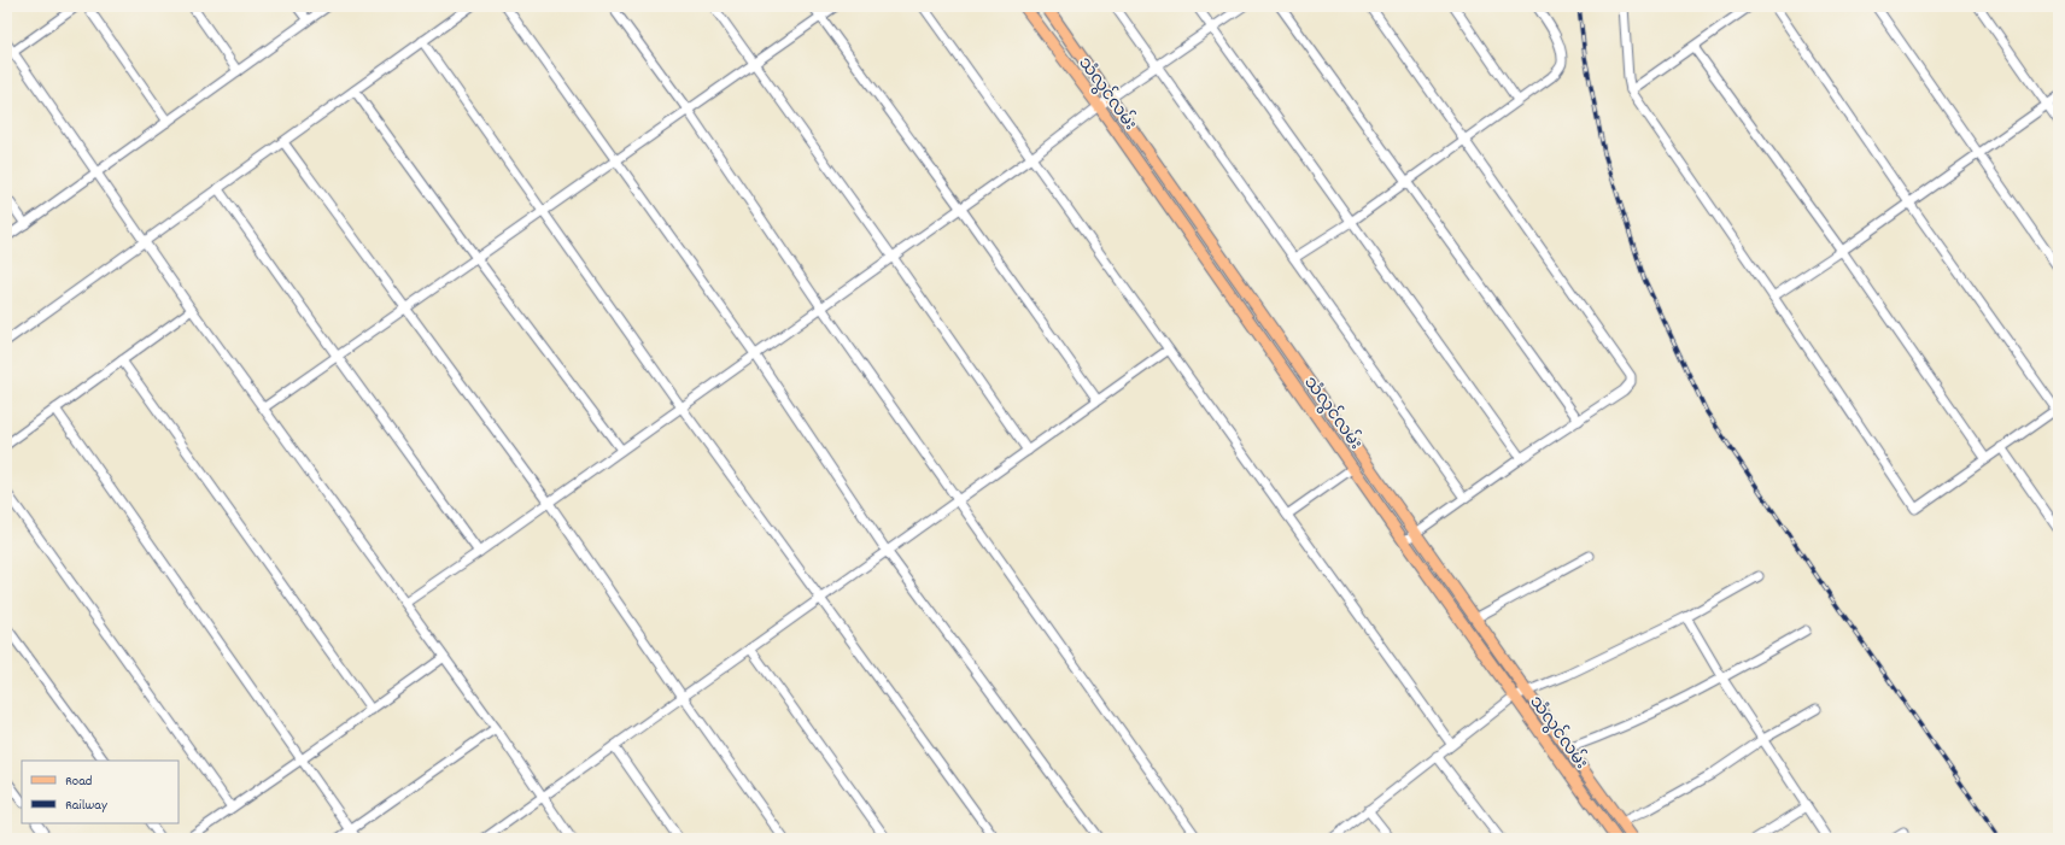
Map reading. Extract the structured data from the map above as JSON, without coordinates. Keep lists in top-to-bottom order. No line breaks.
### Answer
{"streets":{"main road":["သံလွင်လမ်း"]},"legend":["Road","Railway"]}
